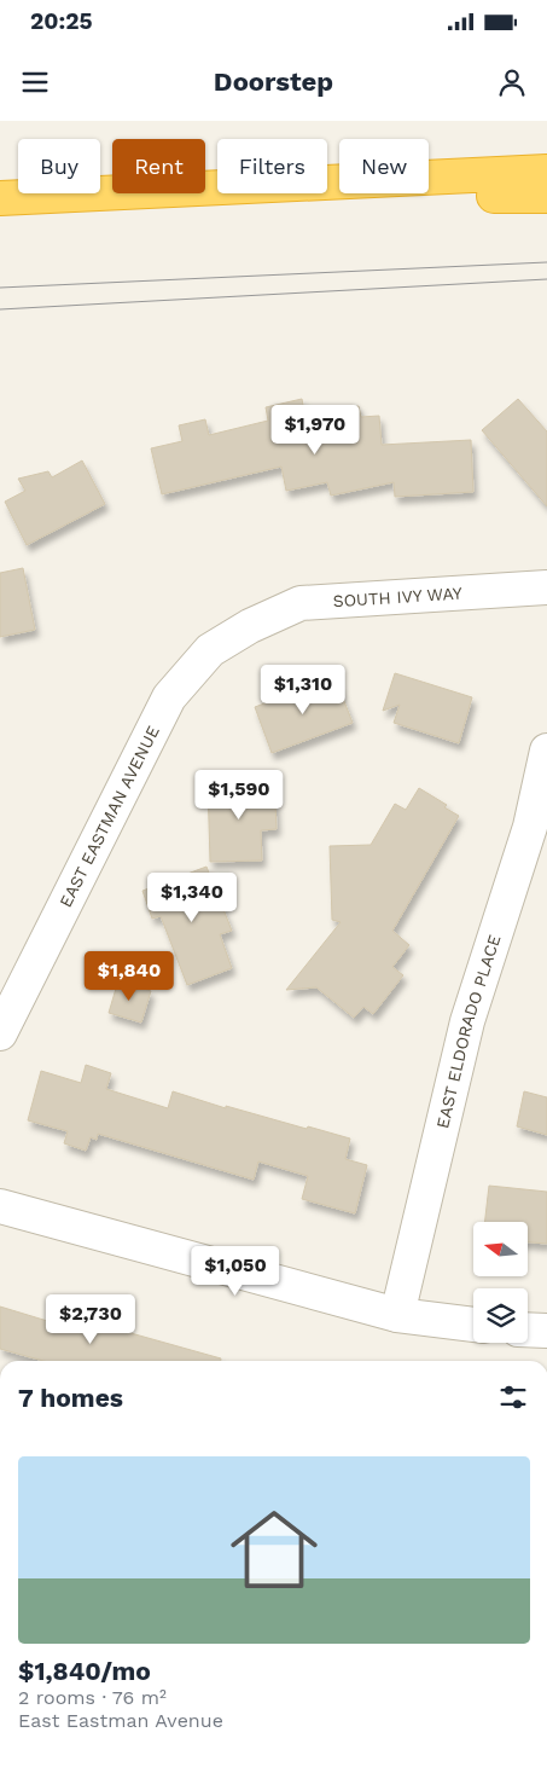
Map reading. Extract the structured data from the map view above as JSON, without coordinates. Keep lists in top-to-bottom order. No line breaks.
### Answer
{"streets":{"street":["SOUTH IVY WAY","EAST EASTMAN AVENUE","EAST ELDORADO PLACE"]},"crossings":[["SOUTH IVY WAY","EAST EASTMAN AVENUE"]],"north":"left","page":{"status":"20:25","header":"Doorstep","chip":["Buy","Rent","Filters","New"],"price":["$1,970","$1,310","$1,590","$1,340","$1,840","$1,050","$2,730"],"heading":"7 homes","list":[{"name":"$1,840/mo","note":"2 rooms · 76 m² · East Eastman Avenue"}]}}
